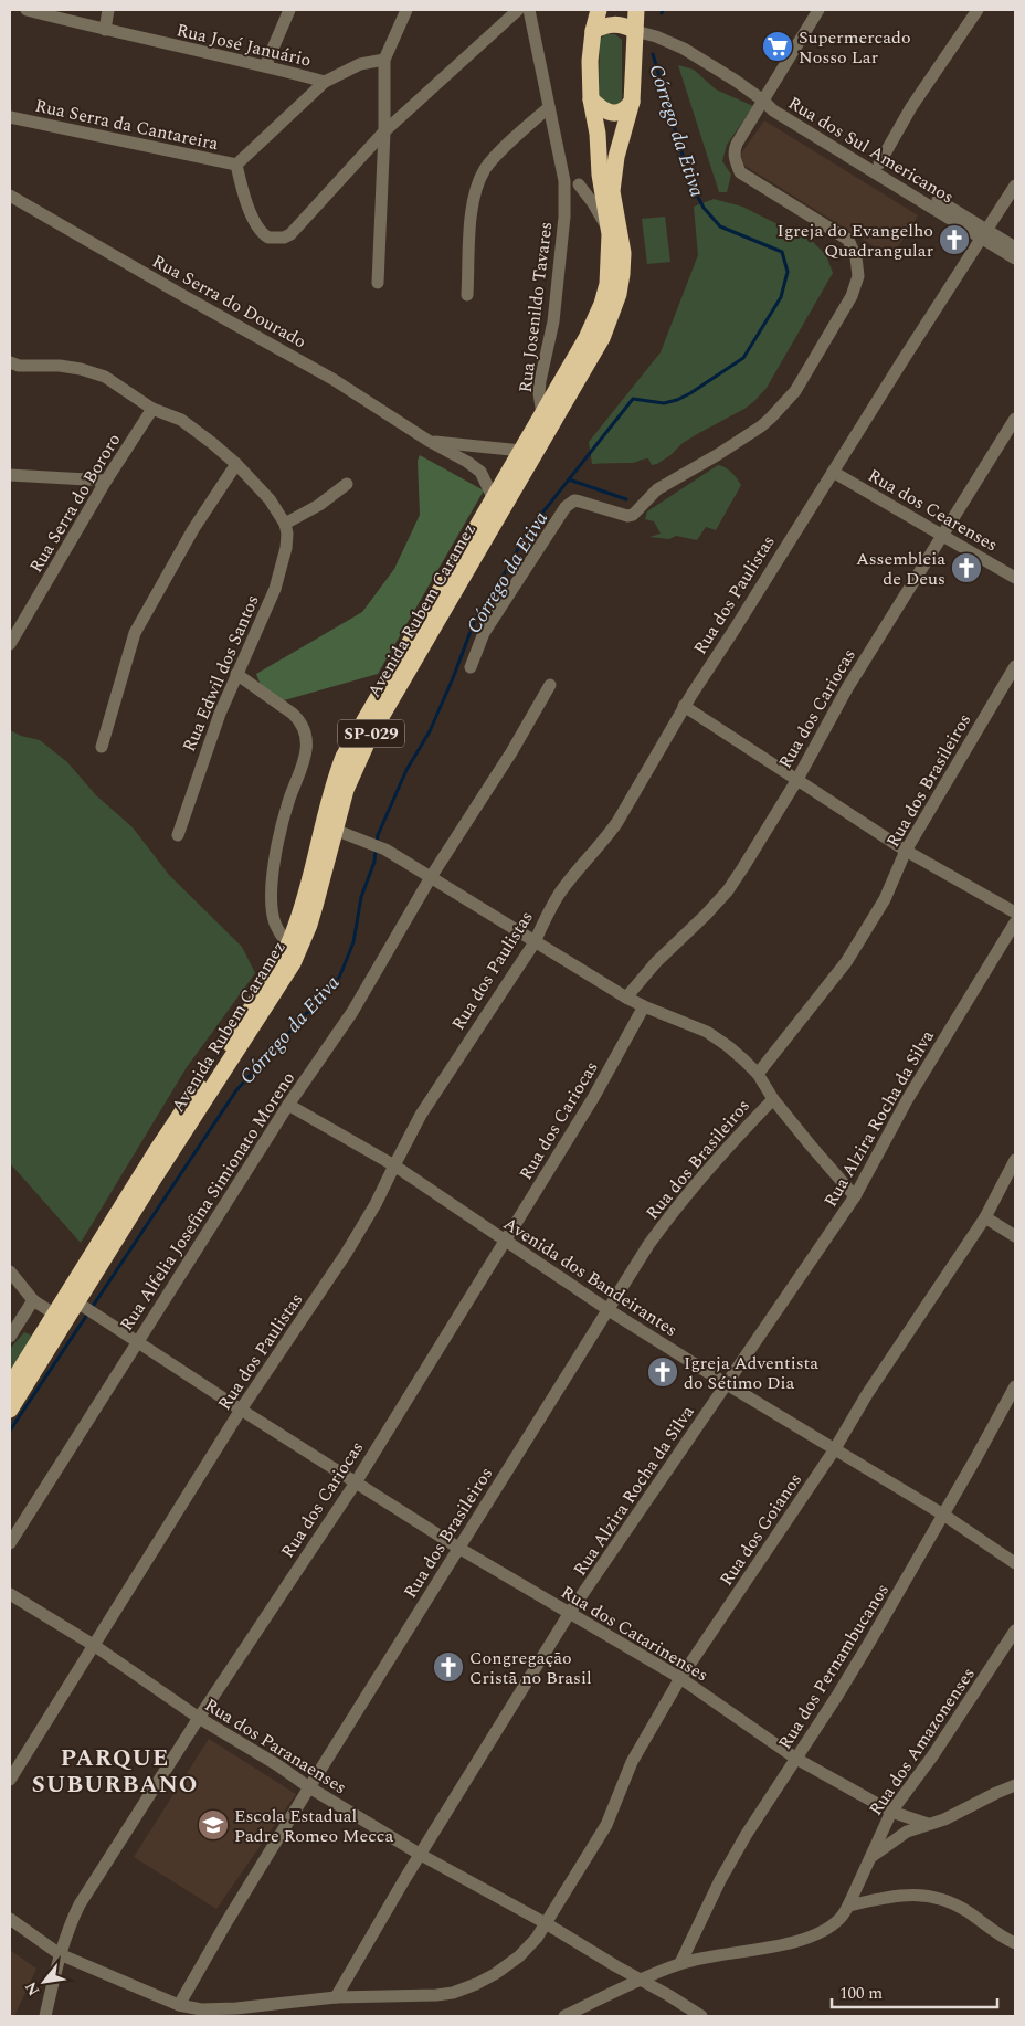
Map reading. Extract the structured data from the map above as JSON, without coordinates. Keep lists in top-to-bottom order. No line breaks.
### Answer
{"streets":{"highway":["Avenida Rubem Caramez","SP-029"],"street":["Rua José Januário","Rua Serra da Cantareira","Rua dos Sul Americanos","Rua Serra do Dourado","Rua Josenildo Tavares","Rua Serra do Bororo","Rua dos Cearenses","Rua dos Paulistas","Rua Edwil dos Santos","Rua dos Cariocas","Rua dos Brasileiros","Rua Alzira Rocha da Silva","Rua Alfelia Josefina Simionato Moreno","Avenida dos Bandeirantes","Rua dos Goianos","Rua dos Catarinenses","Rua dos Pernambucanos","Rua dos Amazonenses","Rua dos Paranaenses"]},"crossings":[["Rua dos Sul Americanos","Rua dos Paulistas"],["Rua Serra do Dourado","Avenida Rubem Caramez"],["Rua Josenildo Tavares","Avenida Rubem Caramez"],["Rua dos Cearenses","Rua dos Paulistas"],["Rua dos Cearenses","Rua dos Cariocas"],["Rua dos Paulistas","Avenida dos Bandeirantes"],["Rua dos Paulistas","Rua dos Catarinenses"],["Rua dos Paulistas","Rua dos Paranaenses"],["Avenida Rubem Caramez","SP-029"],["Avenida Rubem Caramez","Rua dos Catarinenses"],["Rua dos Cariocas","Avenida dos Bandeirantes"],["Rua dos Cariocas","Rua dos Goianos"],["Rua dos Cariocas","Rua dos Catarinenses"],["Rua dos Cariocas","Rua dos Paranaenses"],["Rua dos Brasileiros","Avenida dos Bandeirantes"],["Rua dos Brasileiros","Rua dos Goianos"],["Rua dos Brasileiros","Rua dos Catarinenses"],["Rua dos Brasileiros","Rua dos Paranaenses"],["Rua Alzira Rocha da Silva","Avenida dos Bandeirantes"],["Rua Alzira Rocha da Silva","Rua dos Goianos"],["Rua Alzira Rocha da Silva","Rua dos Catarinenses"],["Rua Alzira Rocha da Silva","Rua dos Paranaenses"],["Rua Alfelia Josefina Simionato Moreno","Avenida dos Bandeirantes"],["Rua Alfelia Josefina Simionato Moreno","Rua dos Catarinenses"],["Avenida dos Bandeirantes","Rua dos Goianos"],["Avenida dos Bandeirantes","Rua dos Pernambucanos"],["Rua dos Goianos","Rua dos Catarinenses"],["Rua dos Goianos","Rua dos Paranaenses"],["Rua dos Catarinenses","Rua dos Pernambucanos"],["Rua dos Catarinenses","Rua dos Amazonenses"],["Rua dos Pernambucanos","Rua dos Amazonenses"],["Rua dos Amazonenses","Rua dos Paranaenses"]],"districts":["PARQUE SUBURBANO"],"water":["Córrego da Etiva"],"places":{"supermarket":["Supermercado Nosso Lar"],"church":["Igreja do Evangelho Quadrangular","Assembleia de Deus","Igreja Adventista do Sétimo Dia","Congregação Cristã no Brasil"],"school or university":["Escola Estadual Padre Romeo Mecca"]},"scale_bar":"100 m","north":"bottom left"}
